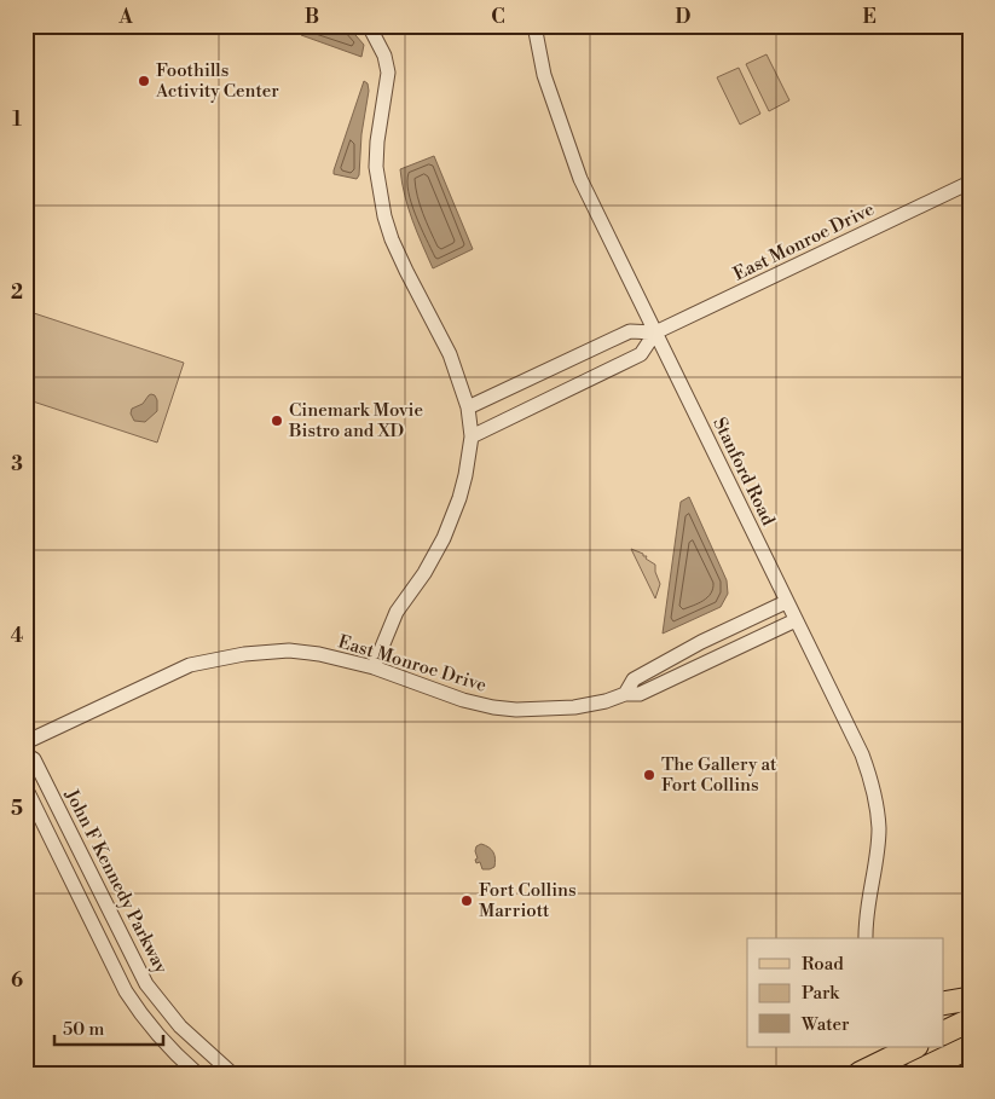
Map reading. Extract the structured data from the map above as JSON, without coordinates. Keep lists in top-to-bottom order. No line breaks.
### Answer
{"streets":{"street":["East Monroe Drive","Stanford Road","John F Kennedy Parkway"]},"crossings":[["East Monroe Drive","Stanford Road"]],"places":["Foothills Activity Center","Cinemark Movie Bistro and XD","The Gallery at Fort Collins","Fort Collins Marriott"],"legend":["Road","Park","Water"],"scale_bar":"50 m","grid":{"columns":["A","B","C","D","E"],"rows":["1","2","3","4","5","6"]}}
